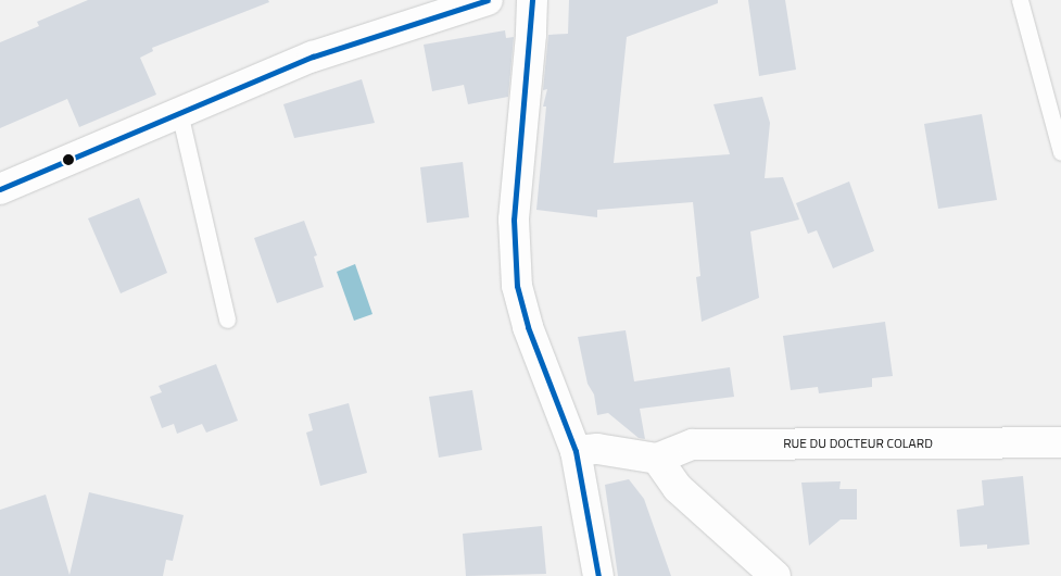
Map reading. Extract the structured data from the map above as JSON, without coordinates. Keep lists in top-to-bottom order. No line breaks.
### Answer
{"streets":{"street":["RUE DU DOCTEUR COLARD"]}}
